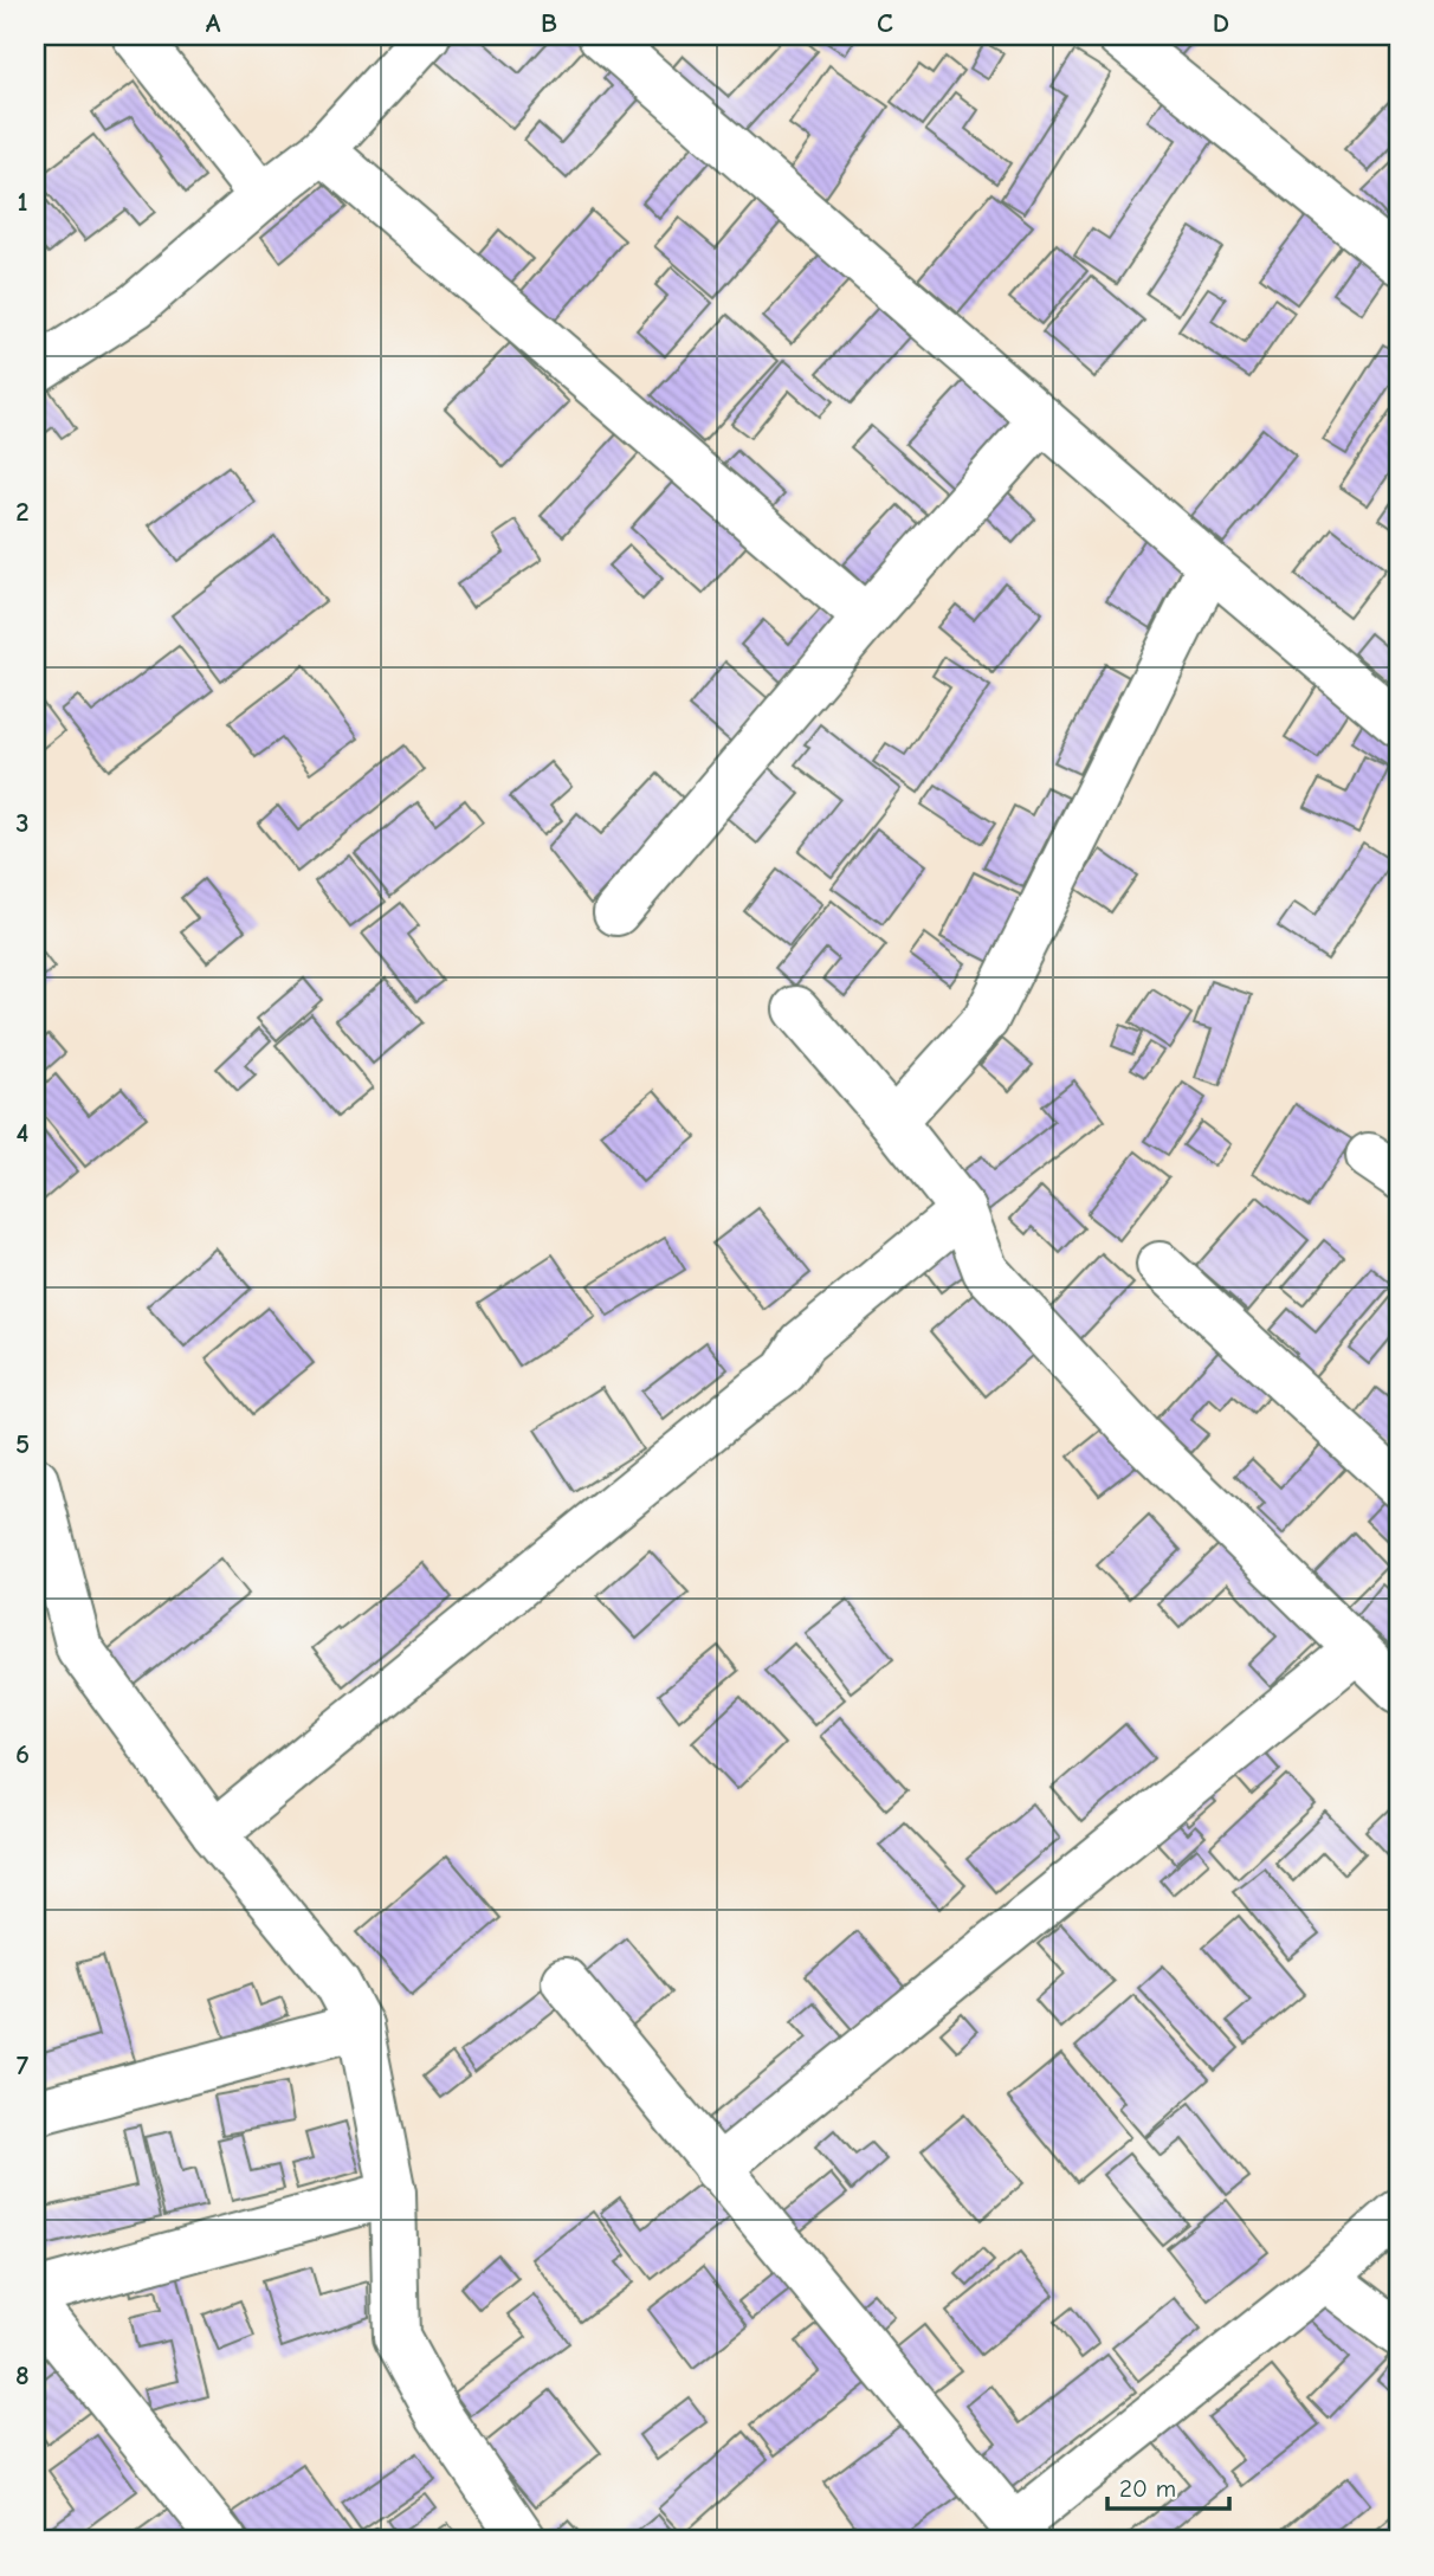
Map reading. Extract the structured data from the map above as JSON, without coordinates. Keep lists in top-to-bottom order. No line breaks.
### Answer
{"scale_bar":"20 m","grid":{"columns":["A","B","C","D"],"rows":["1","2","3","4","5","6","7","8"]}}
